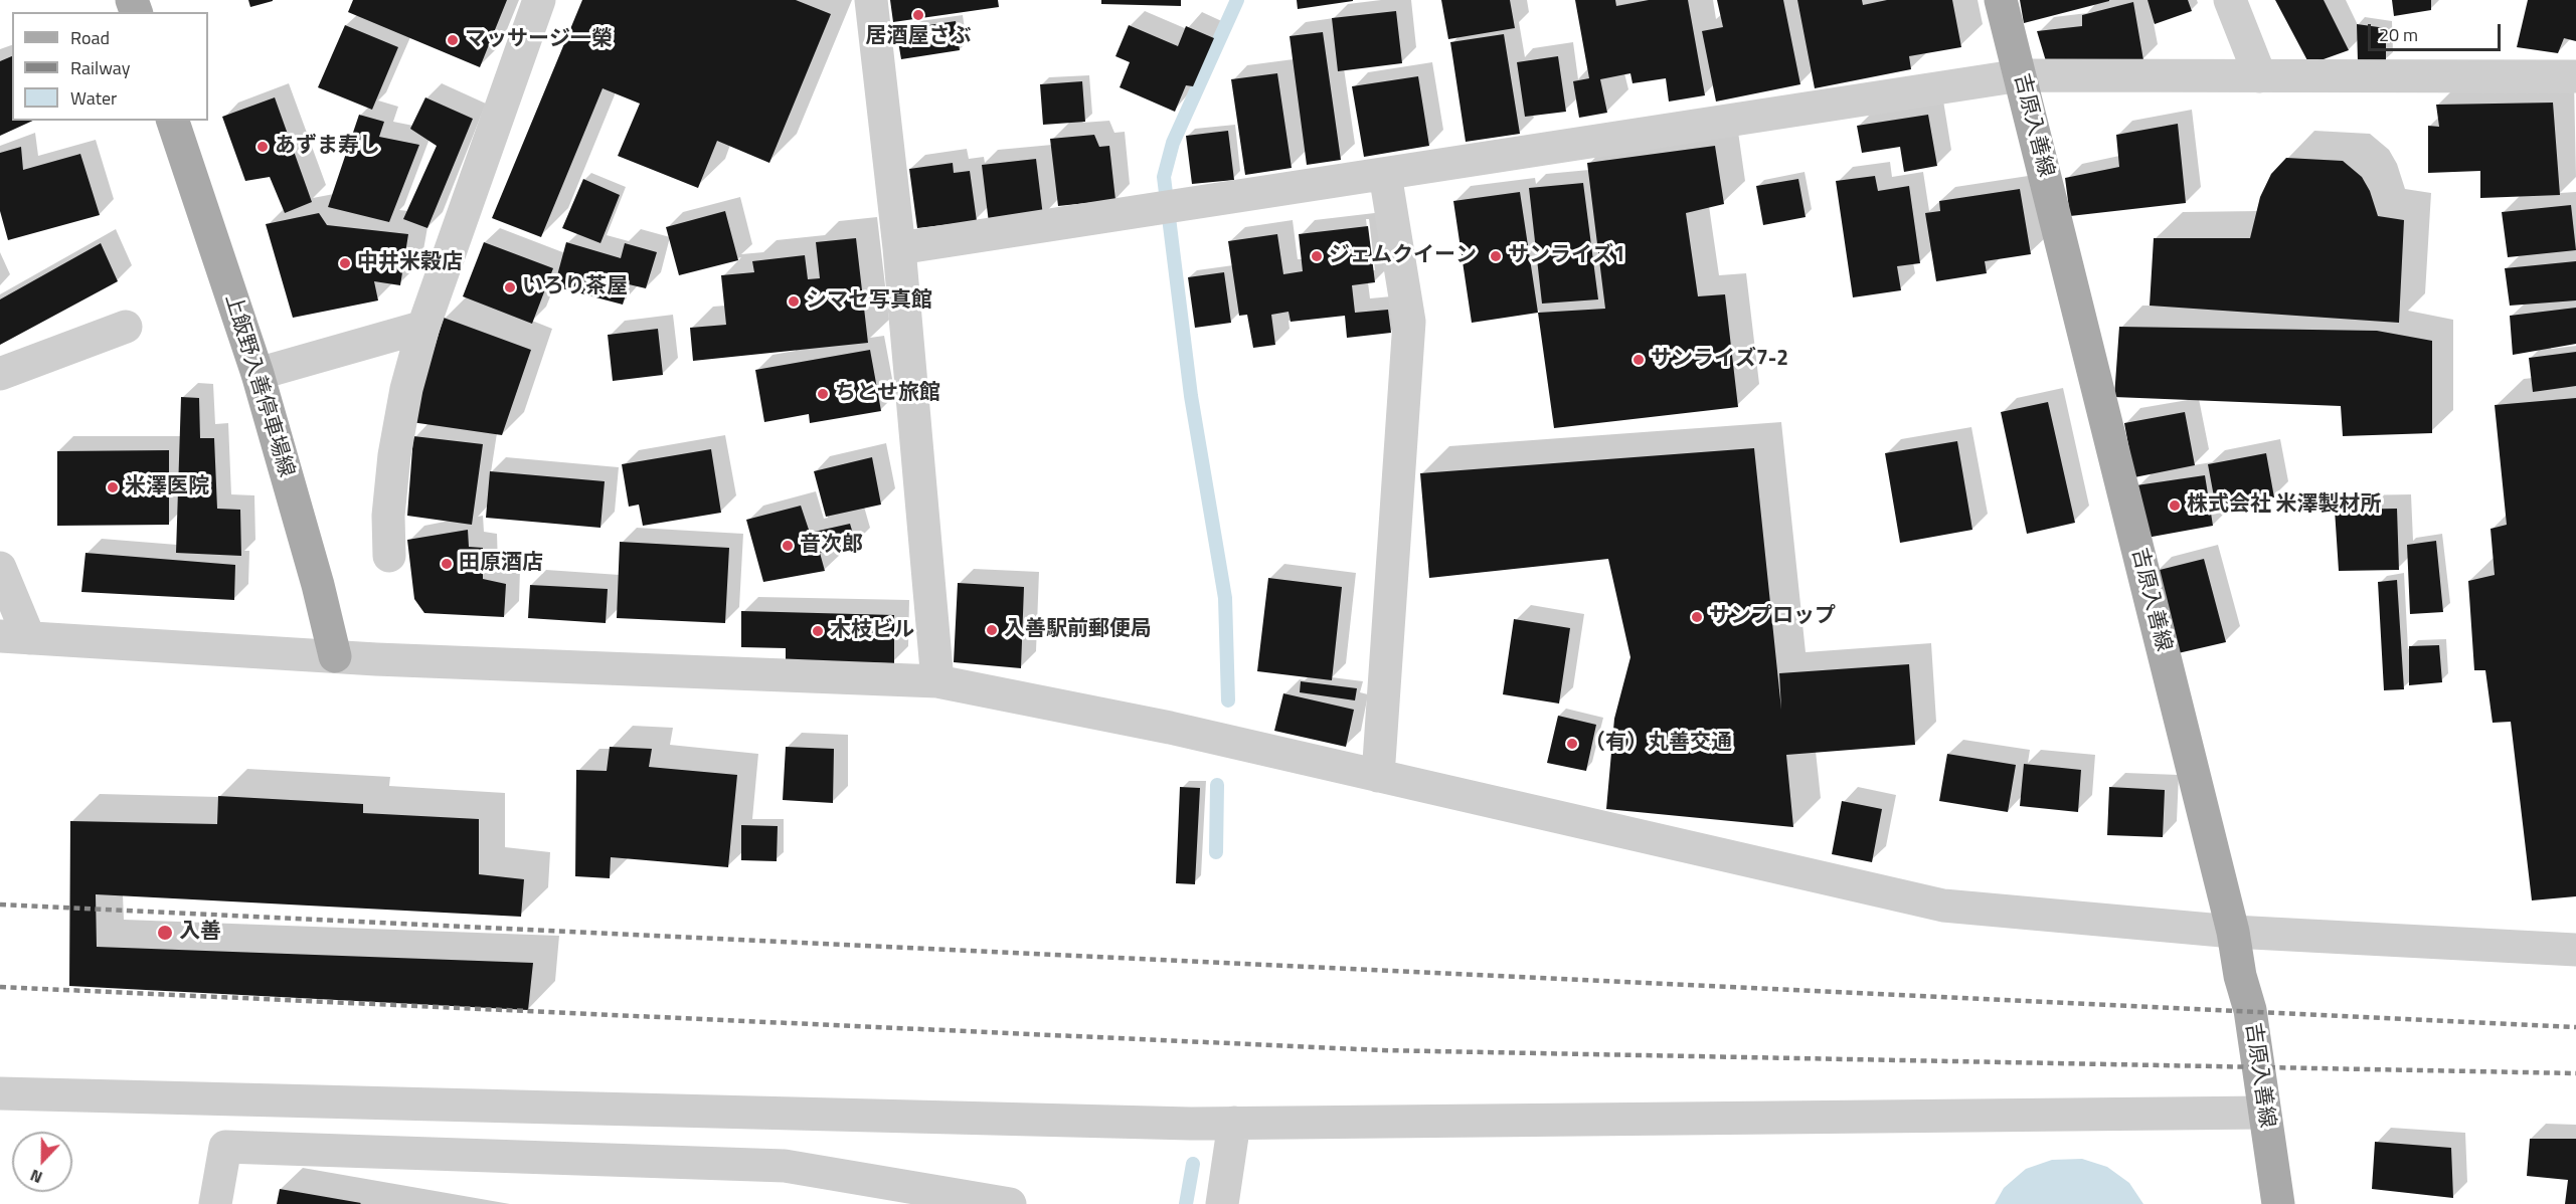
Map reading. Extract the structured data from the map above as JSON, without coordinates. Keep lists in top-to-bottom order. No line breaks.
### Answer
{"streets":{"main road":["吉原入善線","上飯野入善停車場線"]},"places":["居酒屋さぶ","マッサージ一榮","あずま寿し","ジェムクイーン","サンライズ1","中井米穀店","いろり茶屋","シマセ写真館","サンライズ7-2","ちとせ旅館","米澤医院","株式会社 米澤製材所","音次郎","田原酒店","サンプロップ","入善駅前郵便局","木枝ビル","（有）丸善交通","入善"],"legend":["Road","Railway","Water"],"scale_bar":"20 m","north":"bottom"}
